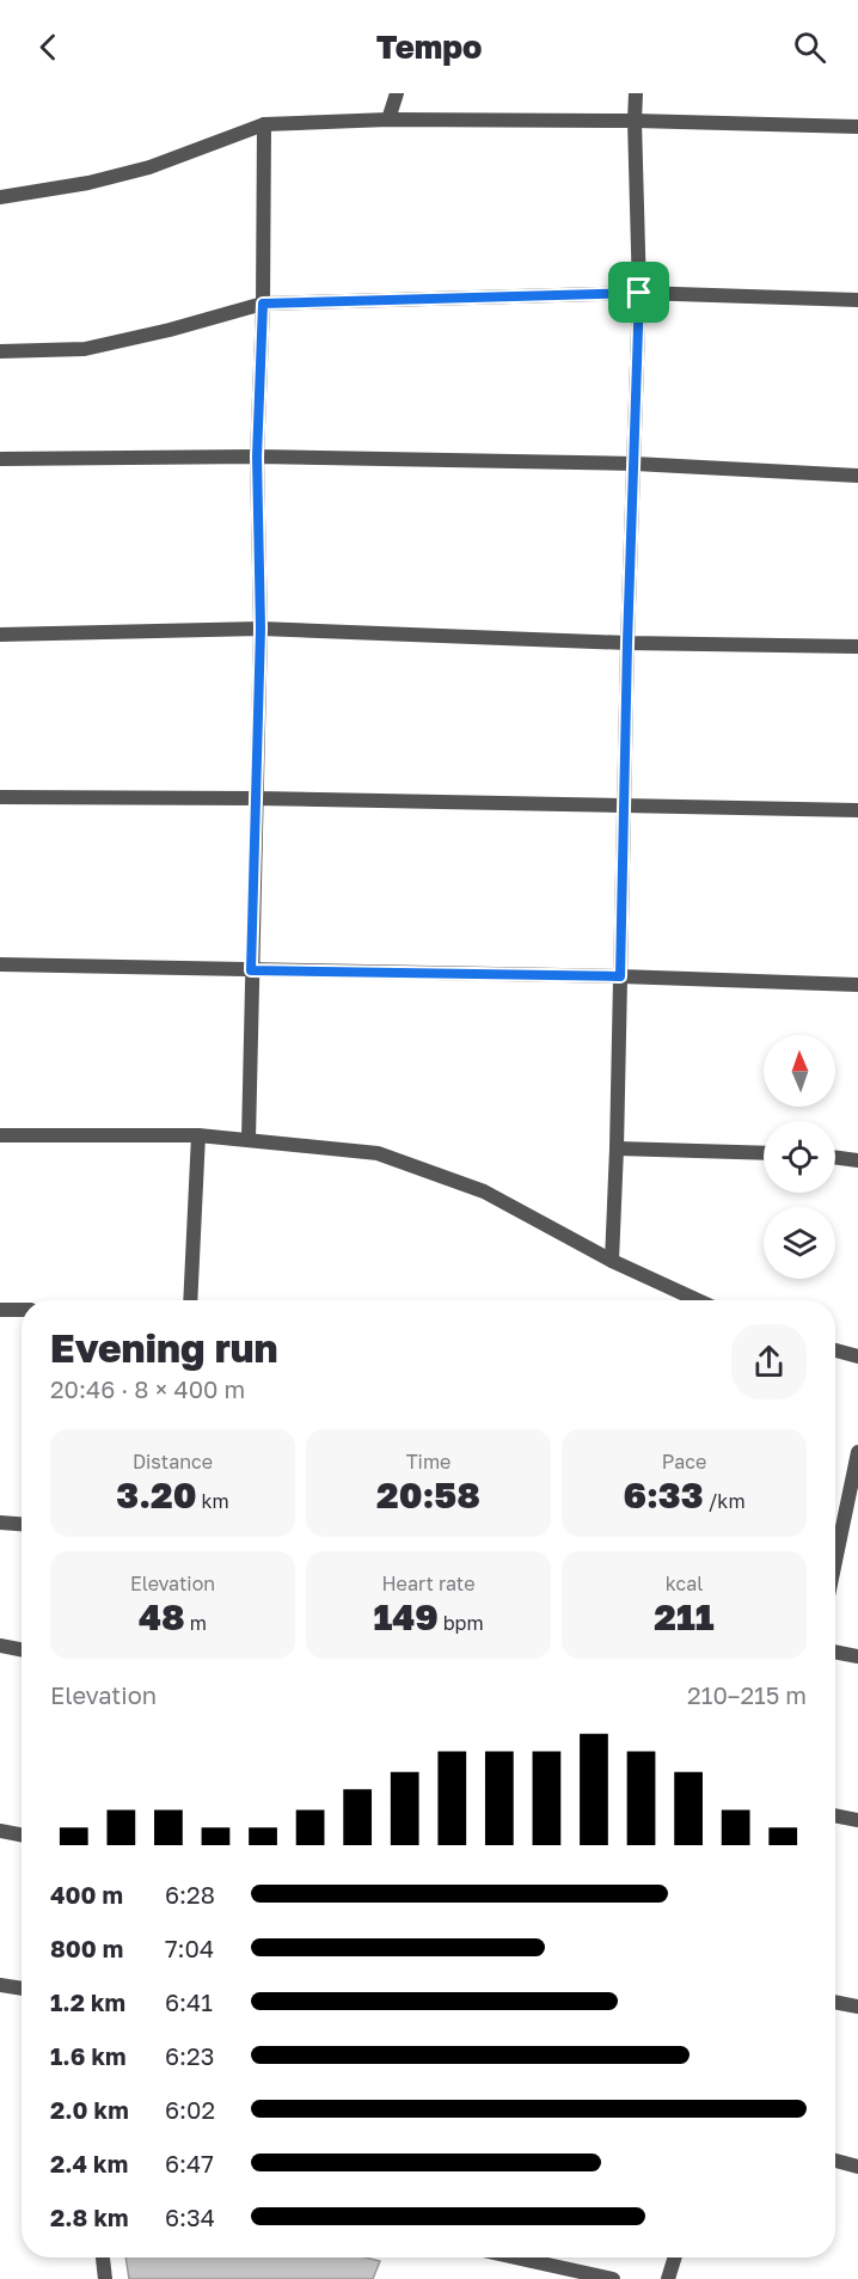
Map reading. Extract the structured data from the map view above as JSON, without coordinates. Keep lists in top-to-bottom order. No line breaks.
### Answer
{"north":"top","page":{"header":"Tempo","heading":["Evening run","20:46 · 8 × 400 m"],"stats":[["Distance","3.20 km"],["Time","20:58"],["Pace","6:33 /km"],["Elevation","48 m"],["Heart rate","149 bpm"],["kcal","211"]],"chart":["Elevation","210–215 m"],"list":[{"name":"400 m","note":"6:28"},{"name":"800 m","note":"7:04"},{"name":"1.2 km","note":"6:41"},{"name":"1.6 km","note":"6:23"},{"name":"2.0 km","note":"6:02"},{"name":"2.4 km","note":"6:47"},{"name":"2.8 km","note":"6:34"}]}}
